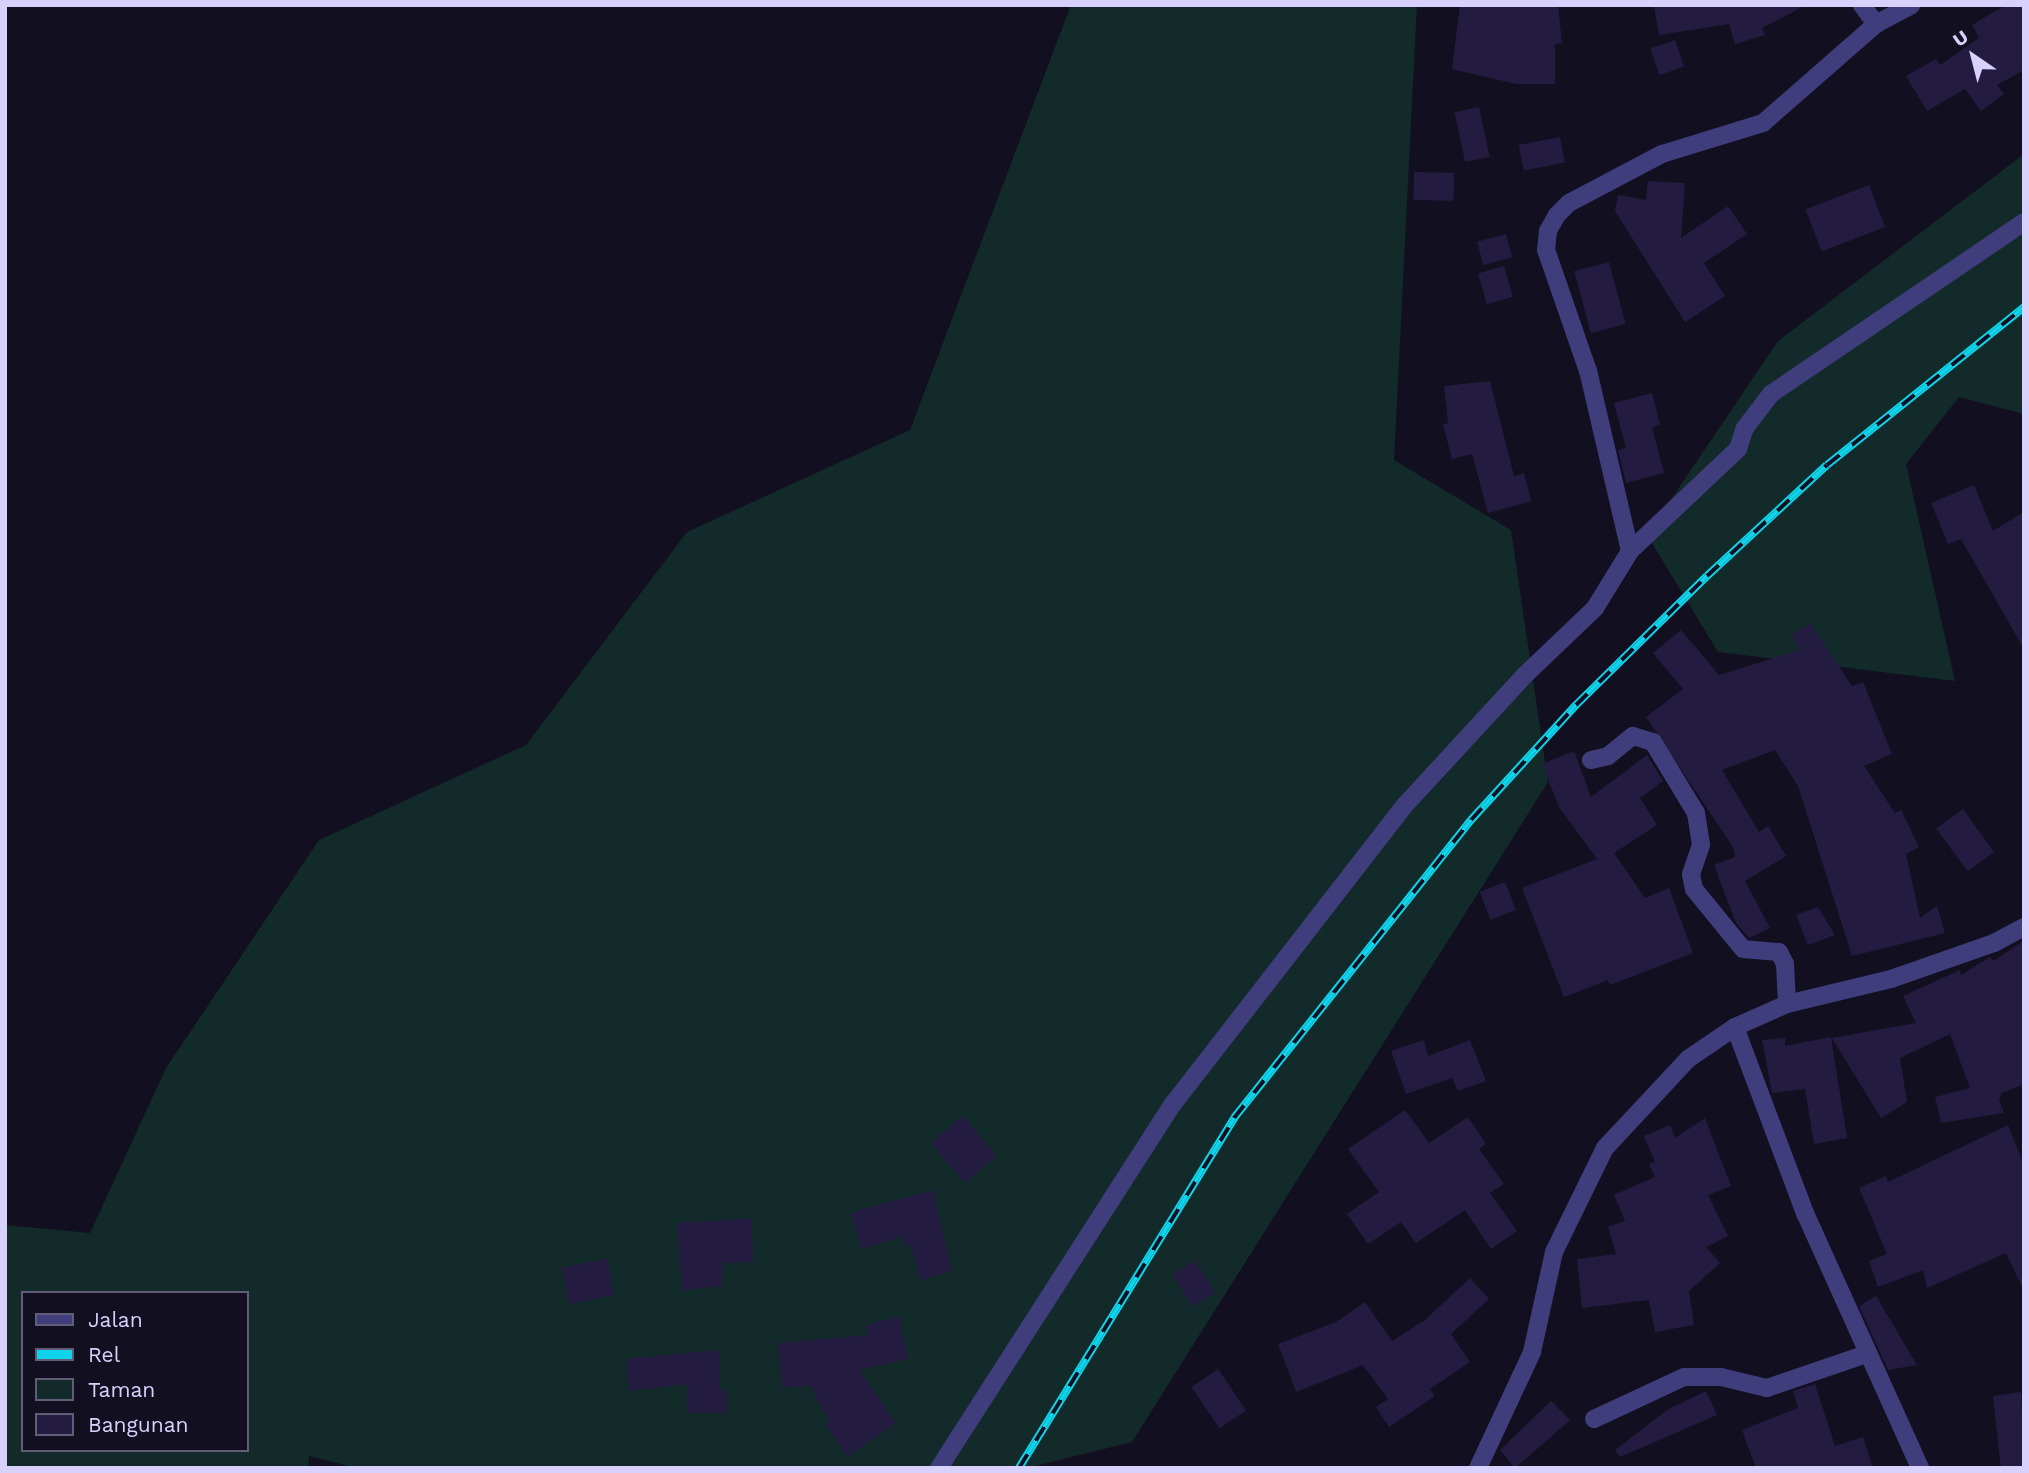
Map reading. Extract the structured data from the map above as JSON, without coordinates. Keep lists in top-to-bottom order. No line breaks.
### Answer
{"legend":["Jalan","Rel","Taman","Bangunan"],"north":"top left"}
